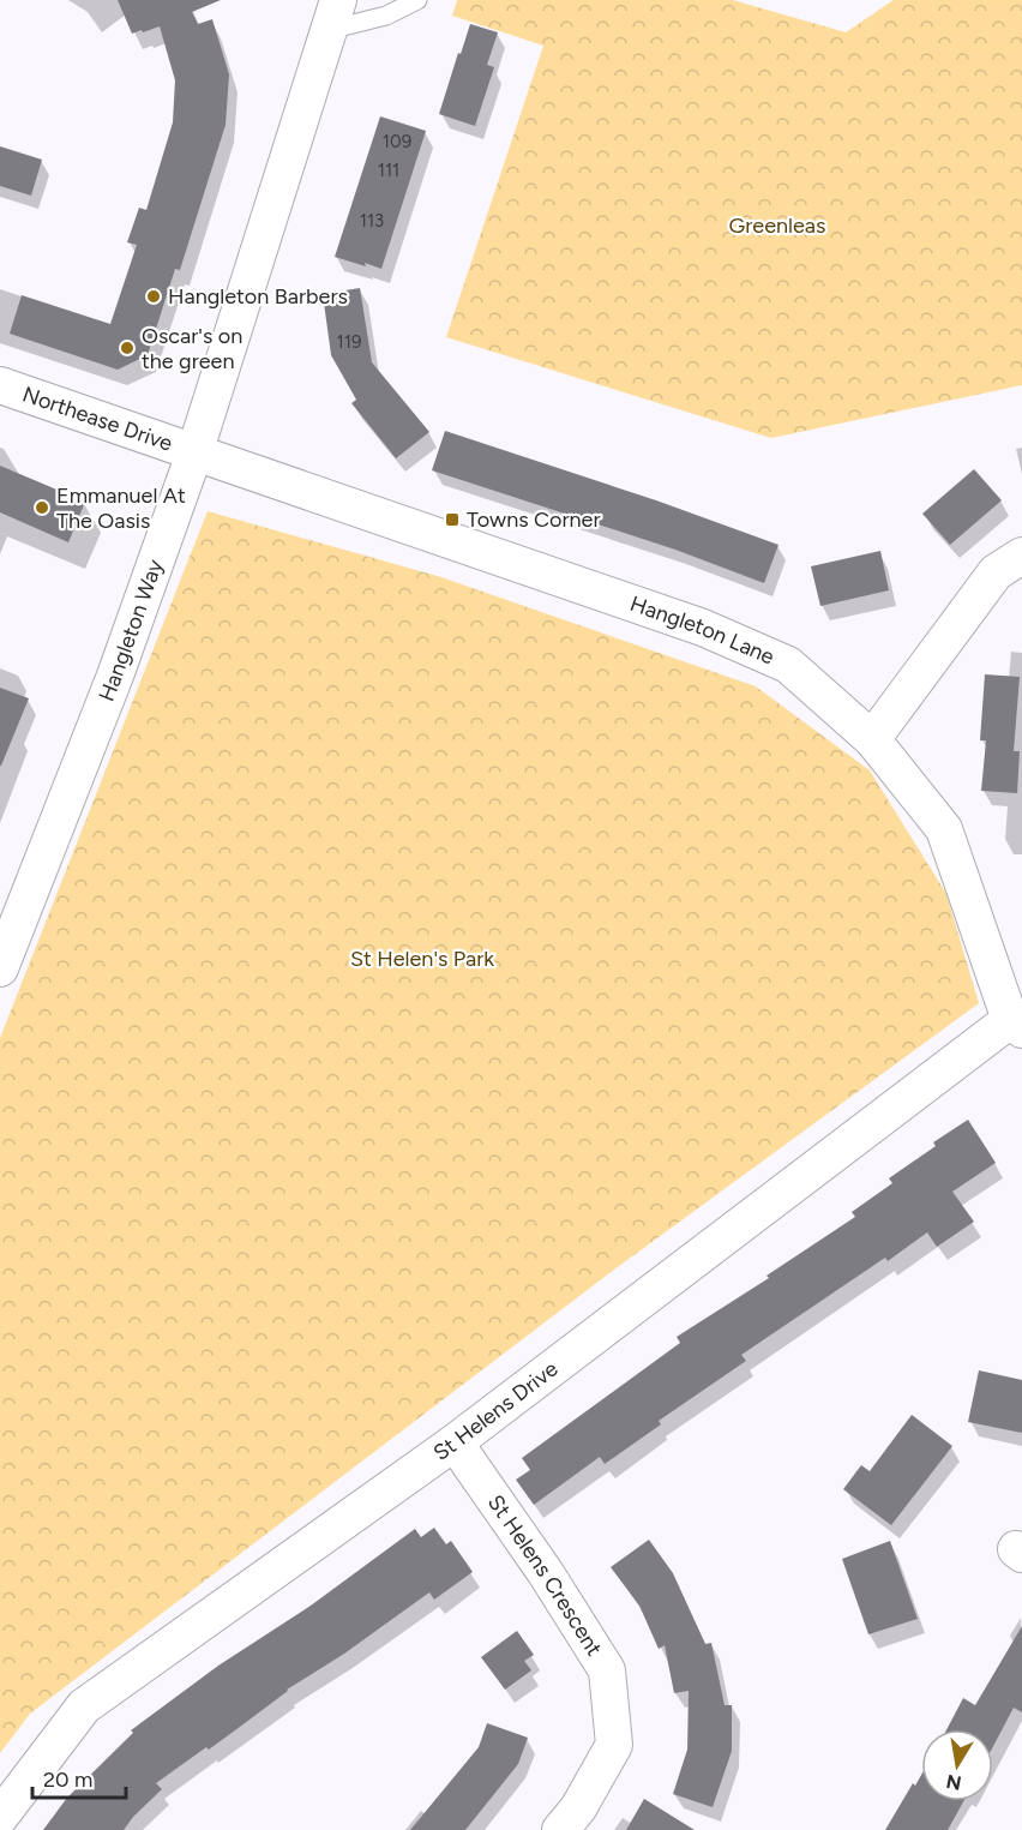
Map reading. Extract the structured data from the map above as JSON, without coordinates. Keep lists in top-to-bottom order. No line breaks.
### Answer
{"streets":{"street":["Northease Drive","Hangleton Way","Hangleton Lane","St Helens Drive","St Helens Crescent"]},"crossings":[["Northease Drive","Hangleton Way"],["Northease Drive","Hangleton Lane"],["Hangleton Way","Hangleton Lane"],["Hangleton Lane","St Helens Drive"],["St Helens Drive","St Helens Crescent"]],"parks":["Greenleas","St Helen's Park"],"places":{"other":["Hangleton Barbers","Oscar's on the green","Emmanuel At The Oasis"],"transit":["Towns Corner"]},"house_numbers":["109","111","113","119"],"scale_bar":"20 m","north":"bottom"}
